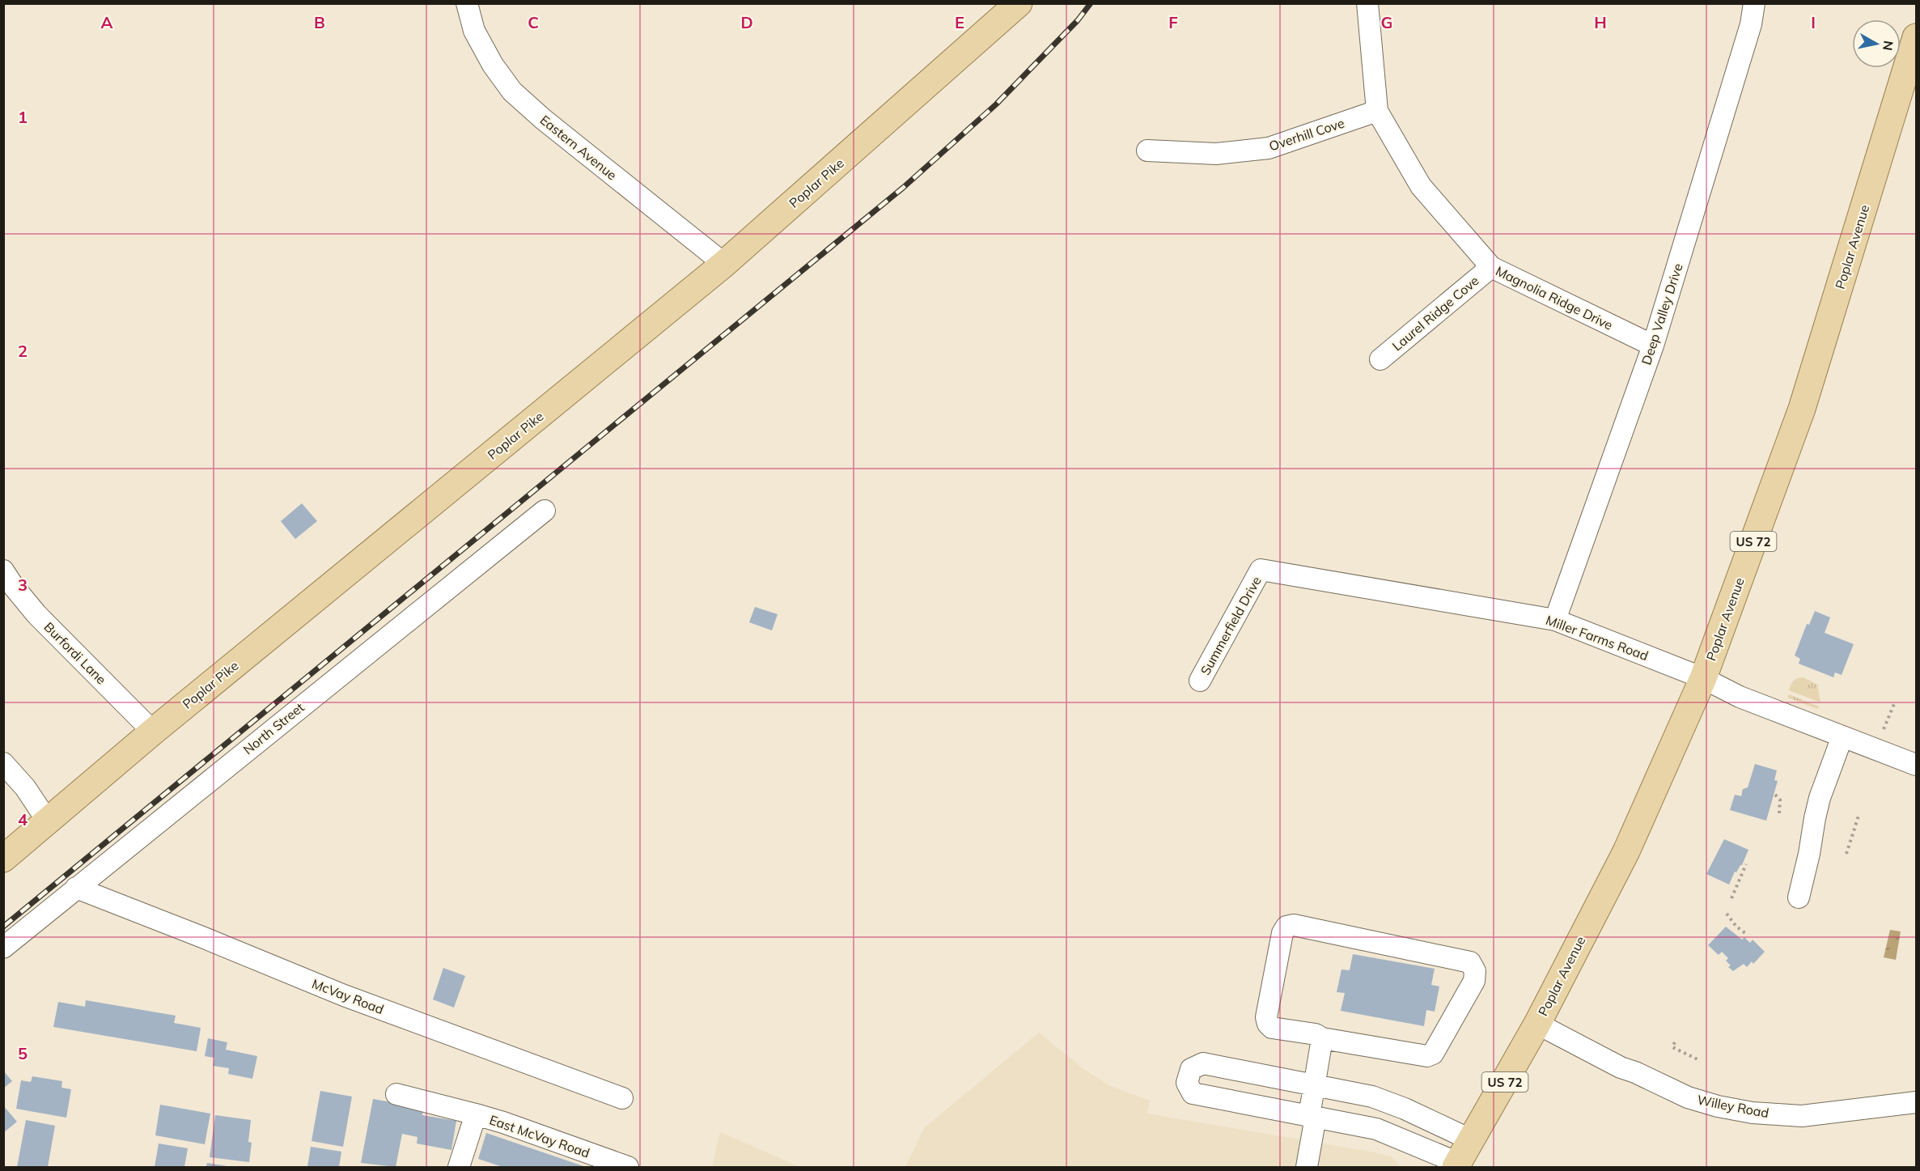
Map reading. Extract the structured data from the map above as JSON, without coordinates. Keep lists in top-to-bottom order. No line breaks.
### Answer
{"streets":{"main road":["Poplar Pike","Poplar Avenue","US 72"],"street":["Overhill Cove","Eastern Avenue","Magnolia Ridge Drive","Laurel Ridge Cove","Deep Valley Drive","Summerfield Drive","Miller Farms Road","Burfordi Lane","North Street","McVay Road","Willey Road","East McVay Road"]},"crossings":[["Overhill Cove","Magnolia Ridge Drive"],["Eastern Avenue","Poplar Pike"],["Poplar Pike","Burfordi Lane"],["Poplar Avenue","Miller Farms Road"],["Poplar Avenue","Willey Road"],["Magnolia Ridge Drive","Laurel Ridge Cove"],["Magnolia Ridge Drive","Deep Valley Drive"],["Deep Valley Drive","Miller Farms Road"],["Summerfield Drive","Miller Farms Road"],["North Street","McVay Road"]],"north":"right","grid":{"columns":["A","B","C","D","E","F","G","H","I"],"rows":["1","2","3","4","5"]}}
